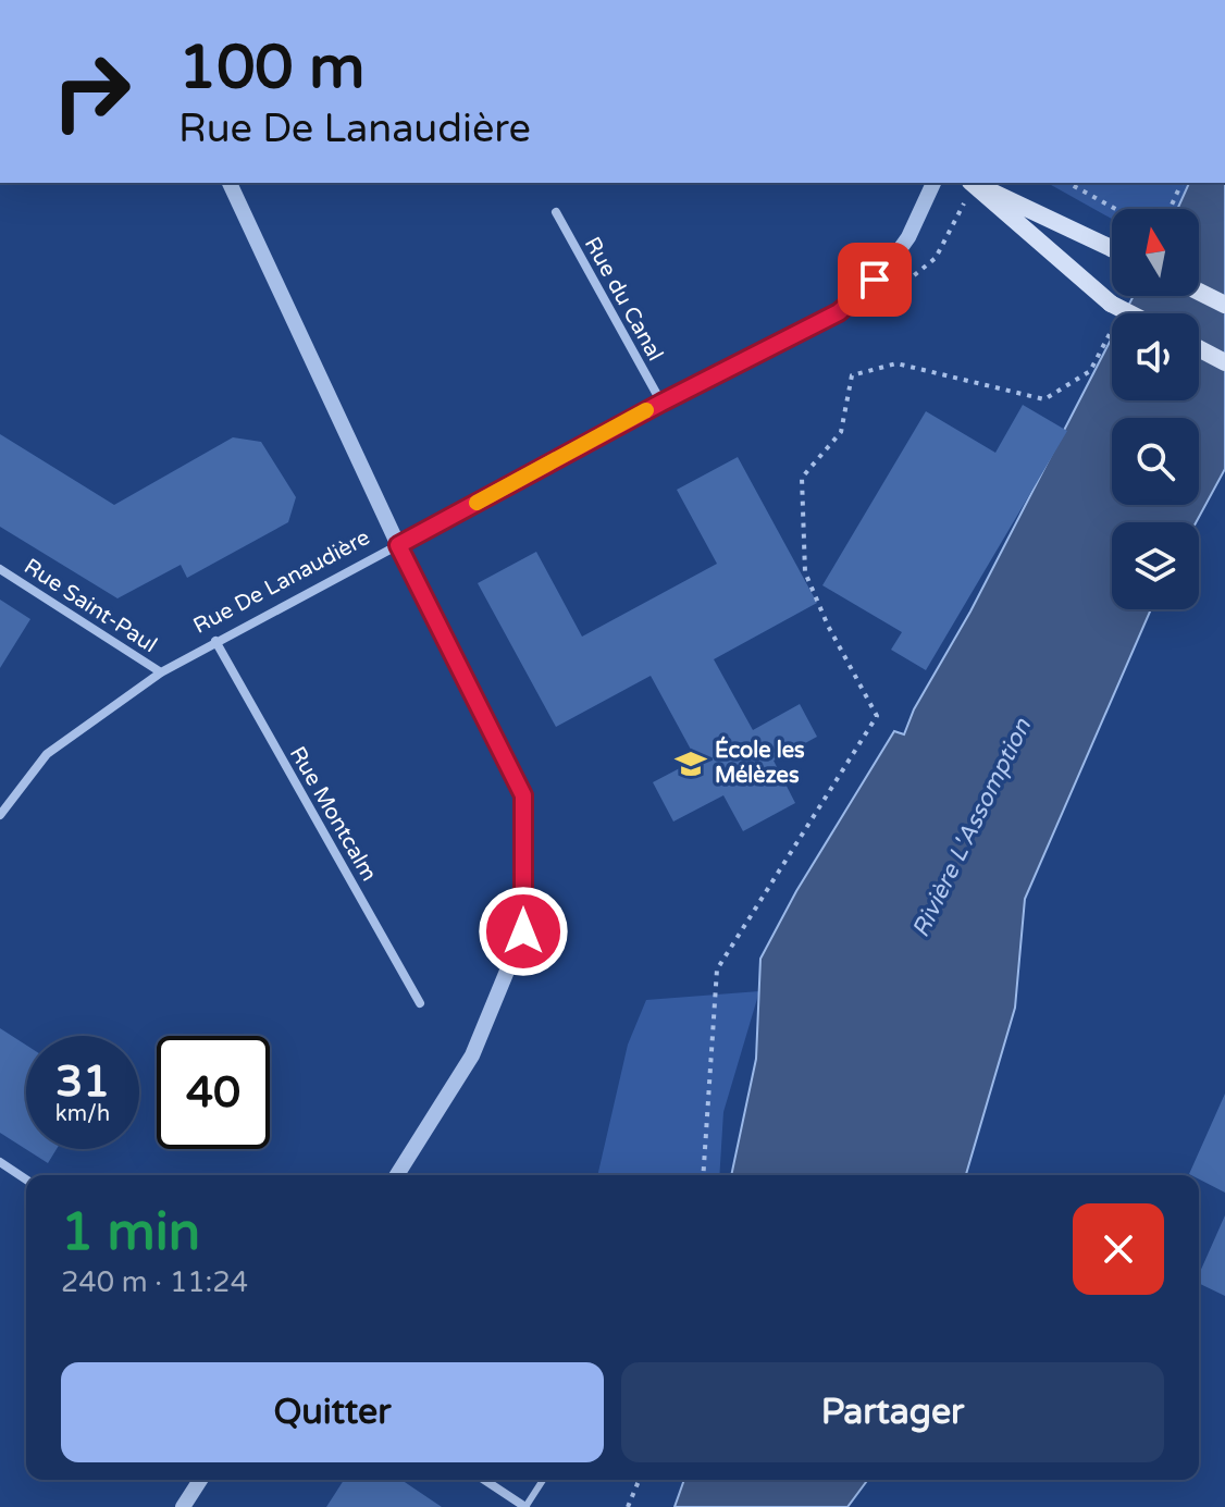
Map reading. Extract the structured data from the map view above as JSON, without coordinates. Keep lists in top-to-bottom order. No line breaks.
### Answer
{"streets":{"street":["Rue du Canal","Rue De Lanaudière","Rue Saint-Paul","Rue Montcalm"]},"crossings":[["Rue du Canal","Rue De Lanaudière"],["Rue De Lanaudière","Rue Saint-Paul"],["Rue De Lanaudière","Rue Montcalm"]],"water":["Rivière L'Assomption"],"places":{"school or university":["École les Mélèzes"]},"north":"top","page":{"turn":["100 m","Rue De Lanaudière"],"speed":"31 km/h","limit":"40","heading":["1 min","240 m · 11:24"],"buttons":["Quitter","Partager"]}}
